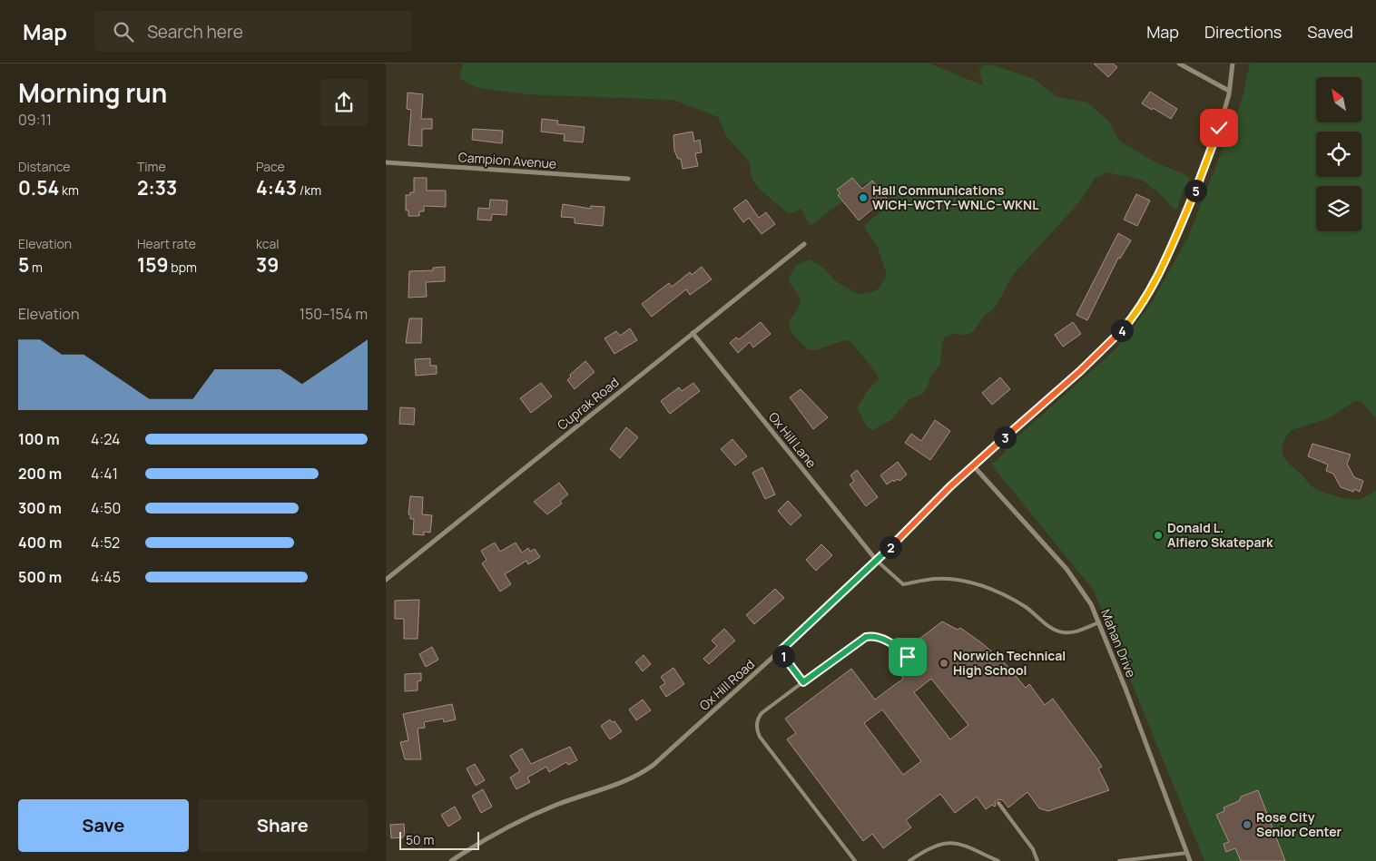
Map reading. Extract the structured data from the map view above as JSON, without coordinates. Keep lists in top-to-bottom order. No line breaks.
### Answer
{"streets":{"street":["Campion Avenue","Cuprak Road","Ox Hill Lane","Mahan Drive","Ox Hill Road"]},"crossings":[["Cuprak Road","Ox Hill Lane"],["Ox Hill Lane","Ox Hill Road"],["Mahan Drive","Ox Hill Road"]],"places":["Hall Communications WICH–WCTY–WNLC–WKNL","Donald L. Alfiero Skatepark","Norwich Technical High School","Rose City Senior Center"],"scale_bar":"50 m","north":"top left","page":{"header":"Map","search":"Search here","nav":["Map","Directions","Saved"],"heading":["Morning run","09:11"],"stats":[["Distance","0.54 km"],["Time","2:33"],["Pace","4:43 /km"],["Elevation","5 m"],["Heart rate","159 bpm"],["kcal","39"]],"pins":["5","4","3","2","1"],"chart":["Elevation","150–154 m"],"list":[{"name":"100 m","note":"4:24"},{"name":"200 m","note":"4:41"},{"name":"300 m","note":"4:50"},{"name":"400 m","note":"4:52"},{"name":"500 m","note":"4:45"}],"buttons":["Save","Share"],"scale":"50 m"}}
